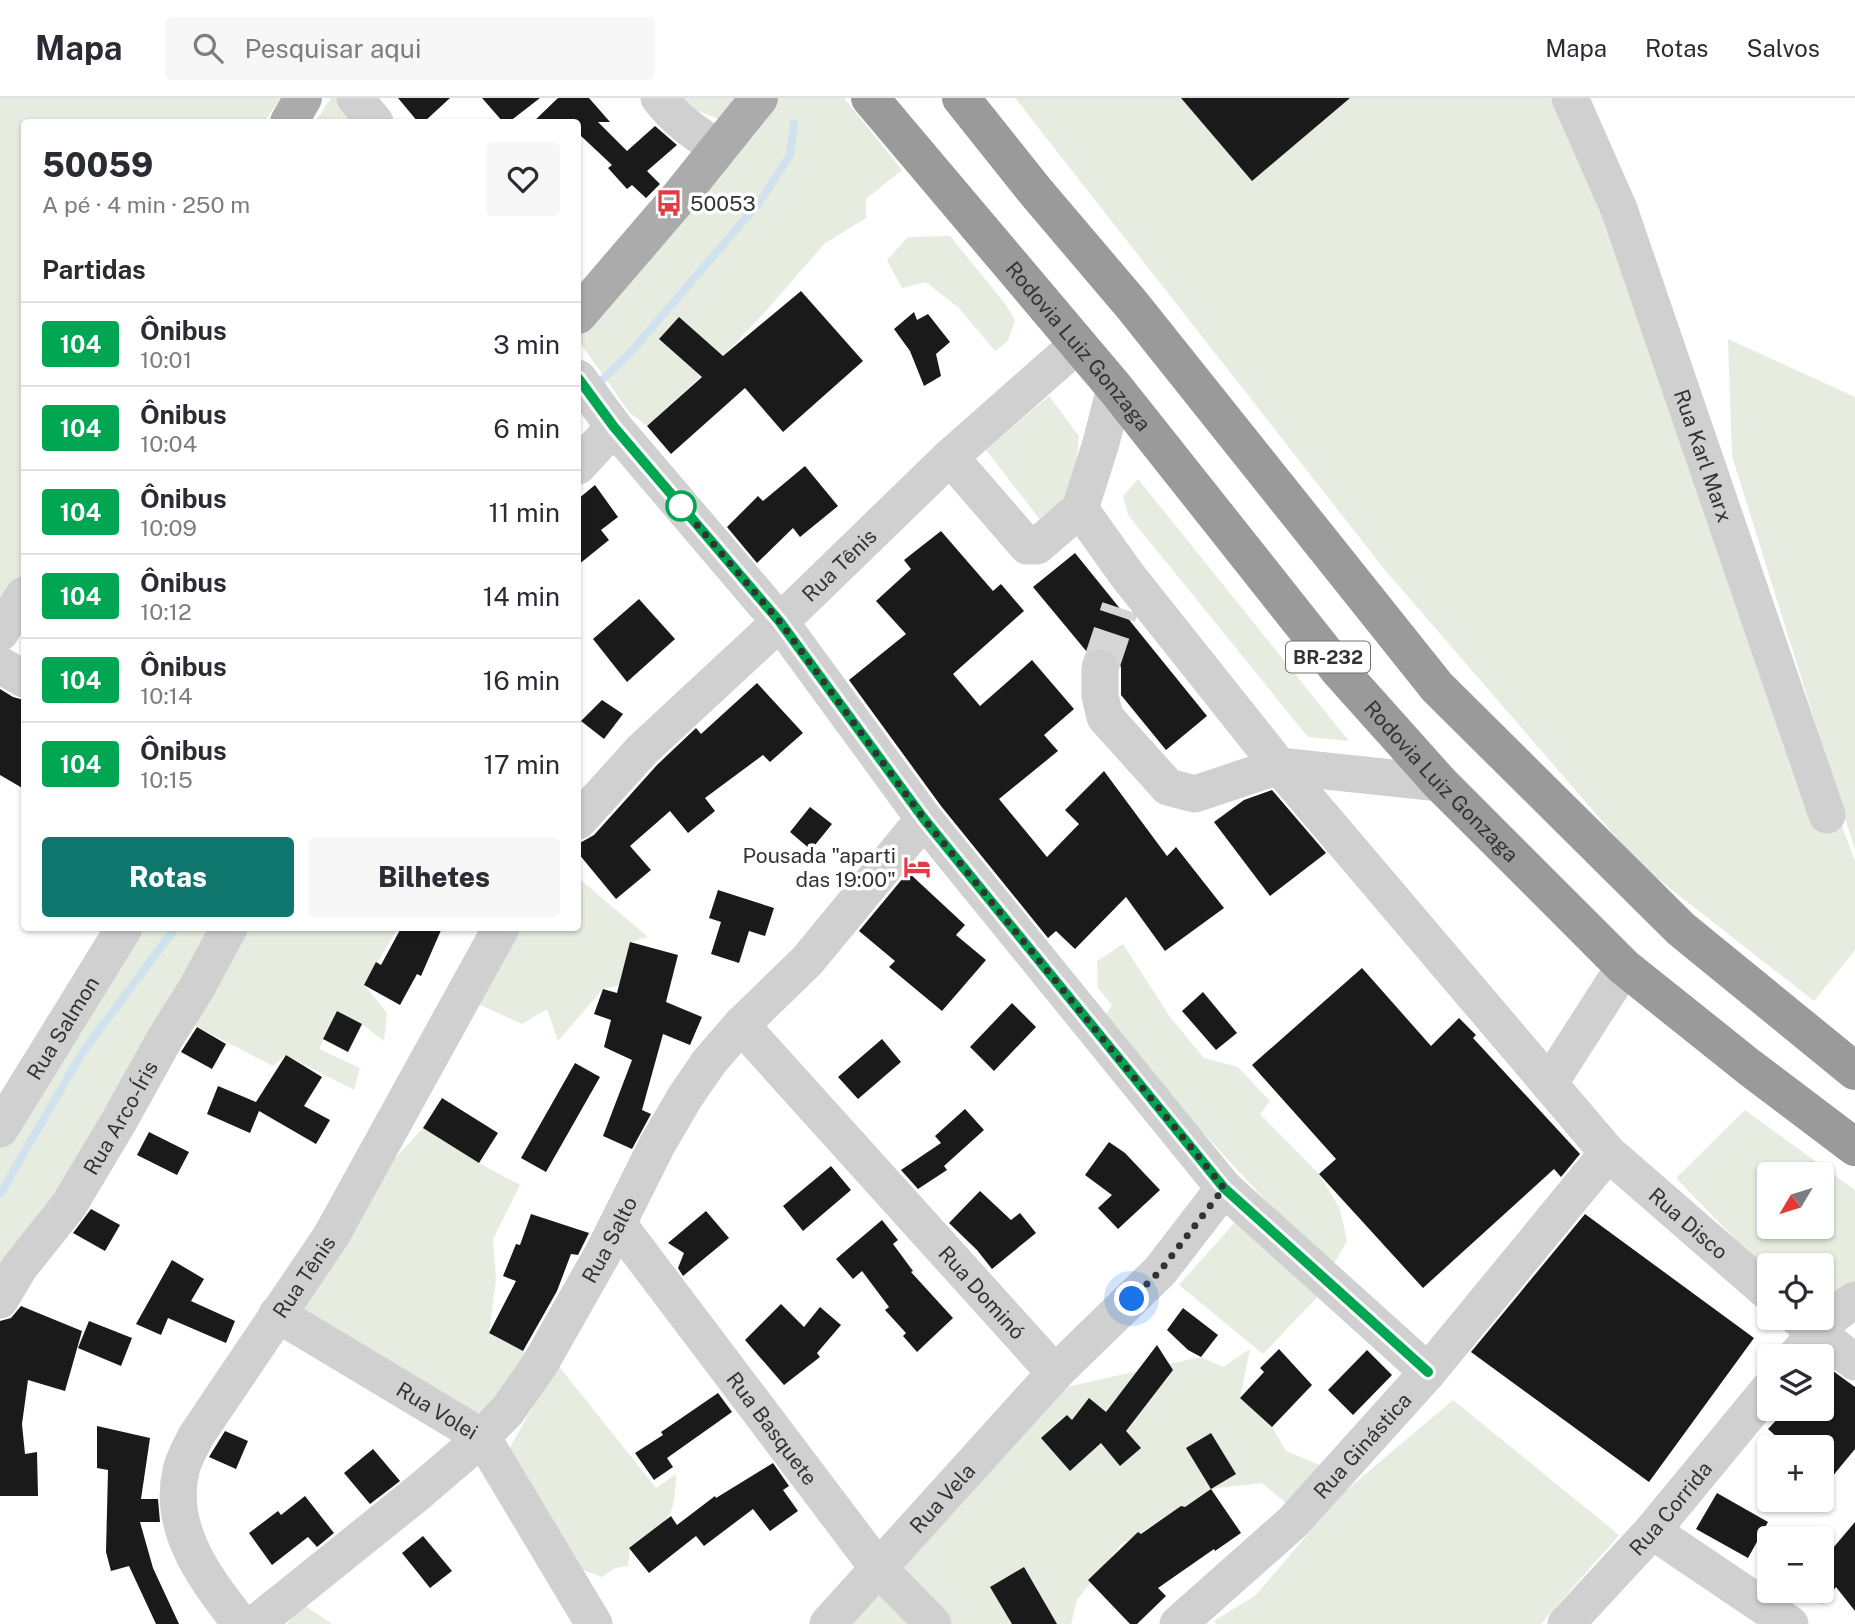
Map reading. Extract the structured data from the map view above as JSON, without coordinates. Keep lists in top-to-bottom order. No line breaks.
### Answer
{"streets":{"highway":["Rodovia Luiz Gonzaga","BR-232"],"street":["Rua Karl Marx","Rua Tênis","Rua Salmon","Rua Arco-Íris","Rua Disco","Rua Salto","Rua Dominó","Rua Volei","Rua Basquete","Rua Ginástica","Rua Vela","Rua Corrida"]},"crossings":[["Rodovia Luiz Gonzaga","Rua Tênis"],["Rua Tênis","Rua Volei"],["Rua Disco","Rua Ginástica"],["Rua Salto","Rua Dominó"],["Rua Salto","Rua Volei"],["Rua Salto","Rua Basquete"],["Rua Dominó","Rua Vela"],["Rua Basquete","Rua Vela"]],"places":{"bus stop":["50053"],"hotel":["Pousada \"aparti das 19:00\""]},"lines":["bus line 104"],"north":"bottom left","page":{"header":"Mapa","search":"Pesquisar aqui","nav":["Mapa","Rotas","Salvos"],"heading":[["50059","A pé · 4 min · 250 m"],"Partidas"],"list":[{"mark":"104","name":"Ônibus","note":"10:01","value":"3 min"},{"mark":"104","name":"Ônibus","note":"10:04","value":"6 min"},{"mark":"104","name":"Ônibus","note":"10:09","value":"11 min"},{"mark":"104","name":"Ônibus","note":"10:12","value":"14 min"},{"mark":"104","name":"Ônibus","note":"10:14","value":"16 min"},{"mark":"104","name":"Ônibus","note":"10:15","value":"17 min"}],"buttons":["Rotas","Bilhetes"],"map_buttons":["+","−"]}}
